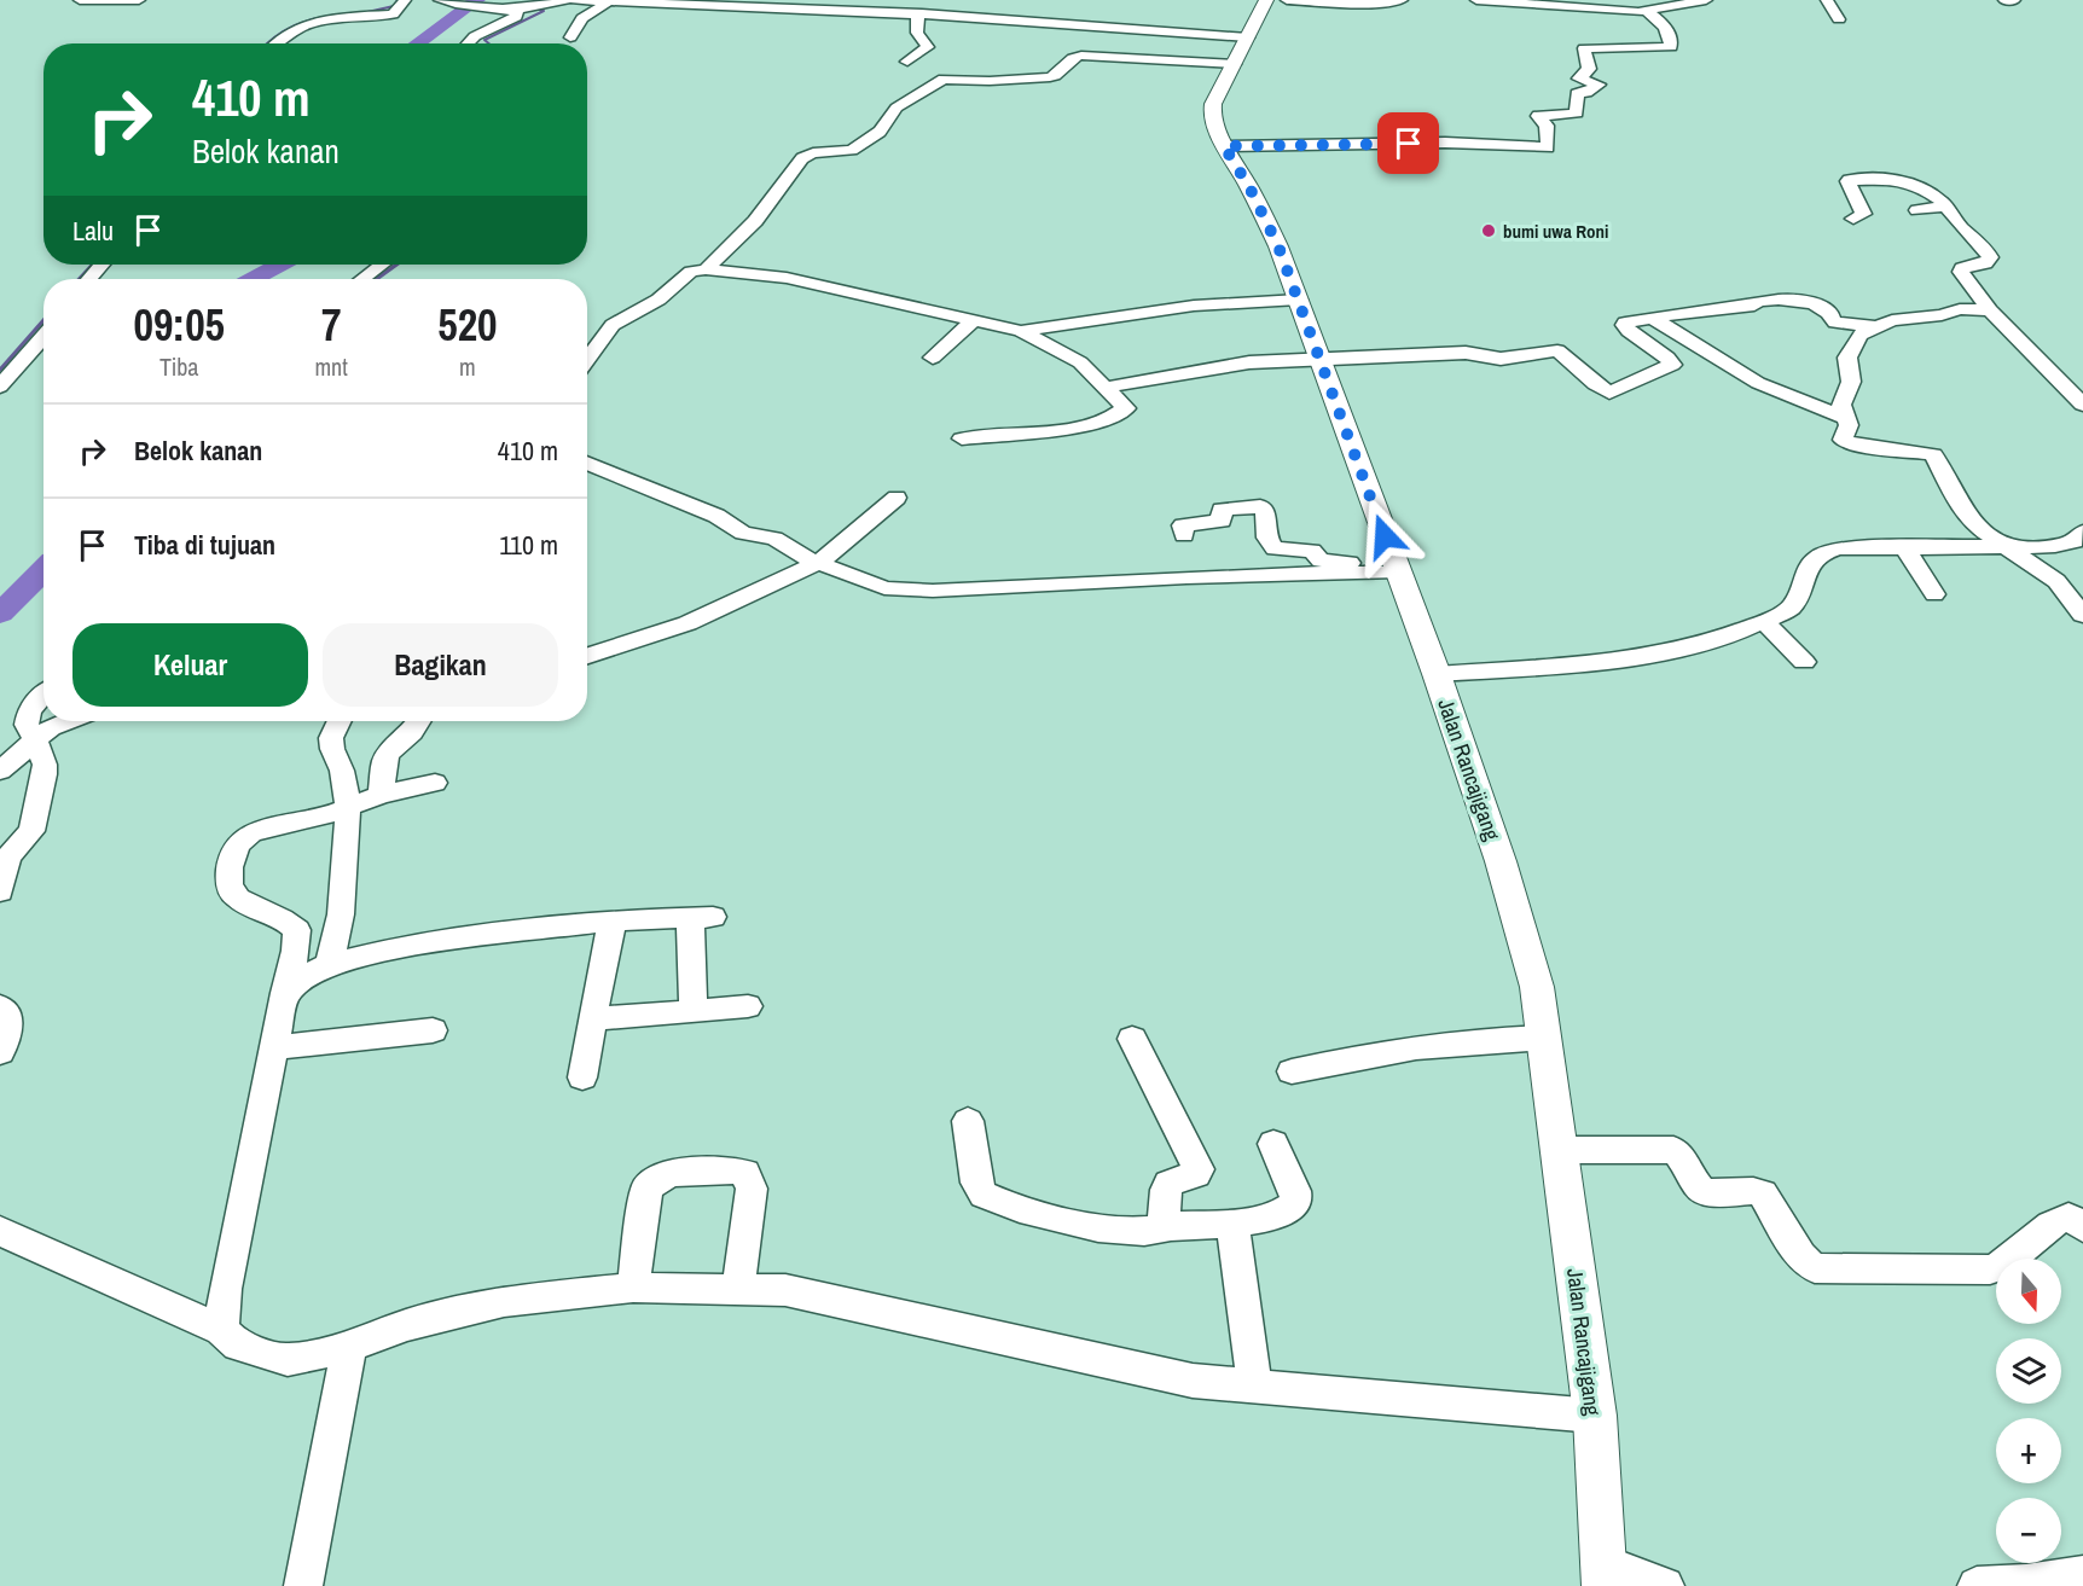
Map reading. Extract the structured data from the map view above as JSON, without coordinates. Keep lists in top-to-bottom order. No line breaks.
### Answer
{"streets":{"main road":["Jalan Rancajigang"]},"places":["bumi uwa Roni"],"north":"bottom","page":{"turn":["410 m","Belok kanan"],"then":"Lalu","eta":["09:05","Tiba","7","mnt","520","m"],"list":[{"name":"Belok kanan","value":"410 m"},{"name":"Tiba di tujuan","value":"110 m"}],"buttons":["Keluar","Bagikan"],"map_buttons":["+","−"]}}
